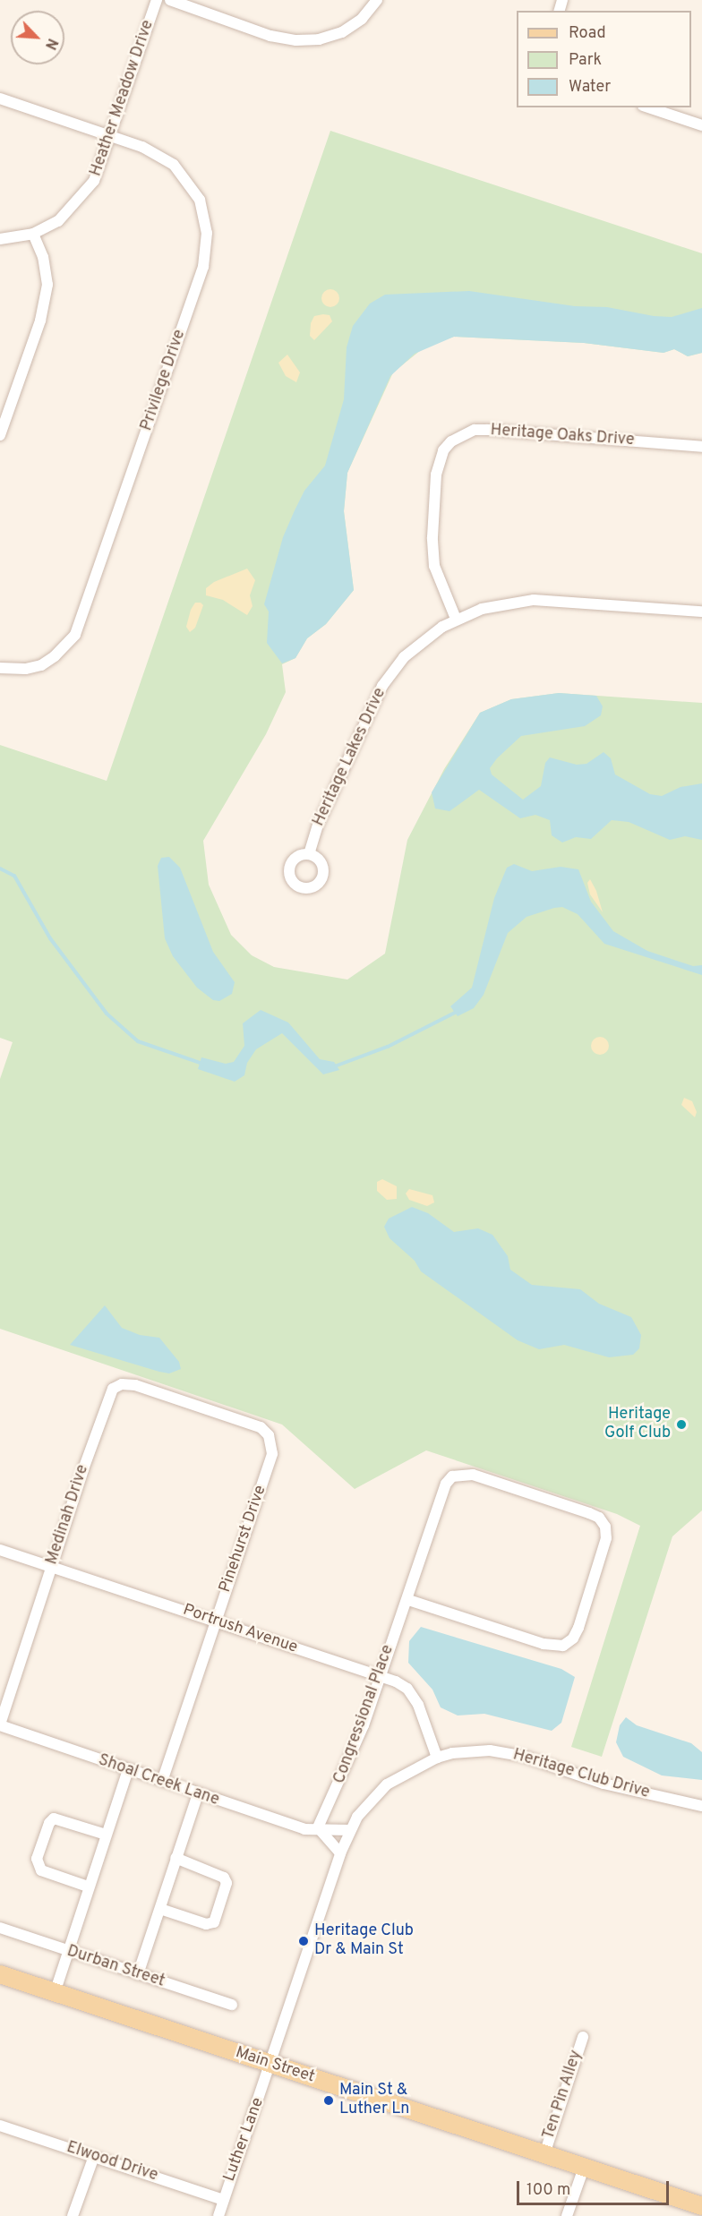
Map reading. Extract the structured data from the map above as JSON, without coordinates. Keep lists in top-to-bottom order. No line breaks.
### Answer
{"streets":{"main road":["Main Street"],"street":["Heather Meadow Drive","Privilege Drive","Heritage Oaks Drive","Heritage Lakes Drive","Medinah Drive","Pinehurst Drive","Portrush Avenue","Congressional Place","Heritage Club Drive","Shoal Creek Lane","Durban Street","Ten Pin Alley","Luther Lane","Elwood Drive"]},"crossings":[["Heather Meadow Drive","Privilege Drive"],["Heritage Oaks Drive","Heritage Lakes Drive"],["Medinah Drive","Pinehurst Drive"],["Medinah Drive","Portrush Avenue"],["Medinah Drive","Shoal Creek Lane"],["Pinehurst Drive","Portrush Avenue"],["Pinehurst Drive","Shoal Creek Lane"],["Portrush Avenue","Congressional Place"],["Portrush Avenue","Heritage Club Drive"],["Congressional Place","Shoal Creek Lane"],["Heritage Club Drive","Shoal Creek Lane"],["Heritage Club Drive","Main Street"],["Heritage Club Drive","Luther Lane"],["Main Street","Ten Pin Alley"],["Main Street","Luther Lane"],["Luther Lane","Elwood Drive"]],"places":["Heritage Golf Club","Heritage Club Dr & Main St","Main St & Luther Ln"],"legend":["Road","Park","Water"],"scale_bar":"100 m","north":"bottom right"}
